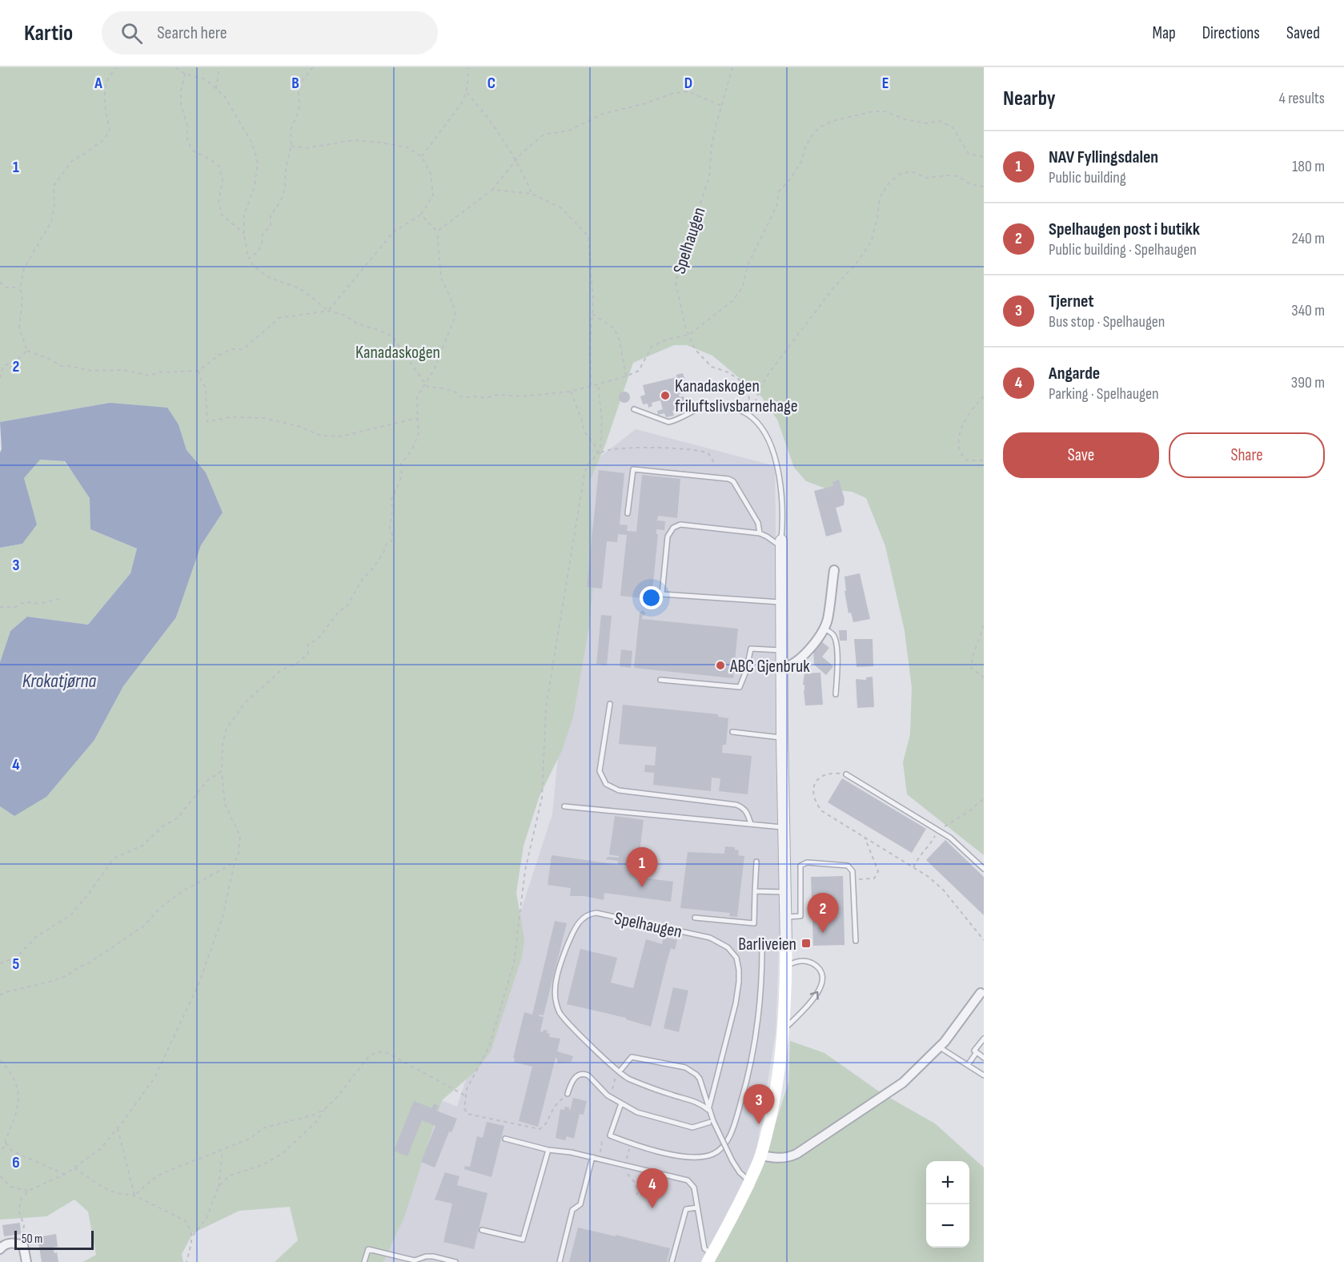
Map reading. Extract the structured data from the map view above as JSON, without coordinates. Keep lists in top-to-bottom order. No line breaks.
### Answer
{"streets":{"lane":["Spelhaugen"]},"water":["Krokatjørna"],"parks":["Kanadaskogen"],"places":{"other":["Kanadaskogen friluftslivsbarnehage","ABC Gjenbruk"],"transit":["Barliveien"]},"scale_bar":"50 m","page":{"header":"Kartio","search":"Search here","nav":["Map","Directions","Saved"],"heading":["Nearby","4 results"],"list":[{"mark":"1","name":"NAV Fyllingsdalen","note":"Public building","value":"180 m"},{"mark":"2","name":"Spelhaugen post i butikk","note":"Public building · Spelhaugen","value":"240 m"},{"mark":"3","name":"Tjernet","note":"Bus stop · Spelhaugen","value":"340 m"},{"mark":"4","name":"Angarde","note":"Parking · Spelhaugen","value":"390 m"}],"buttons":["Save","Share"],"pins":["1","2","3","4"],"map_buttons":["+","−"],"scale":"50 m"},"grid":{"columns":["A","B","C","D","E"],"rows":["1","2","3","4","5","6"]}}
